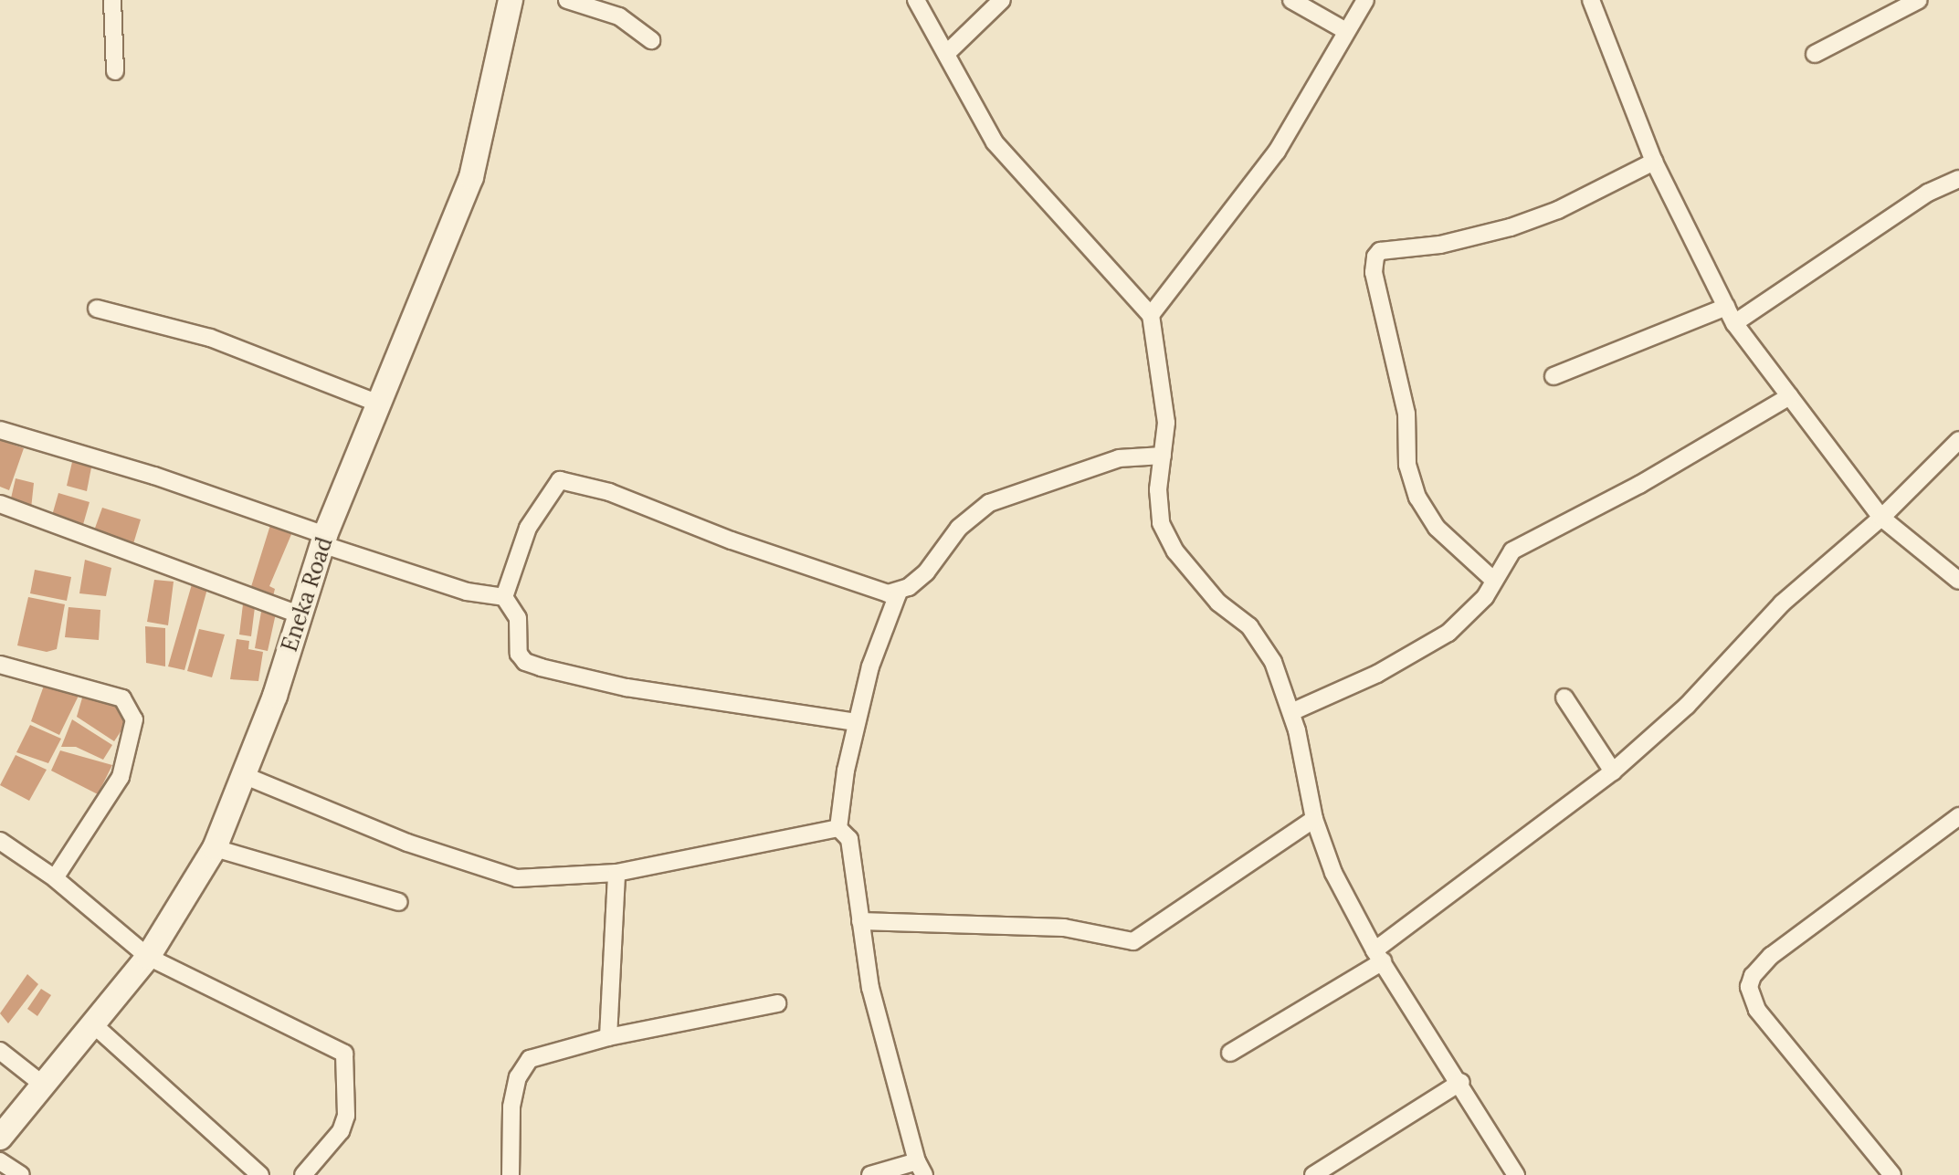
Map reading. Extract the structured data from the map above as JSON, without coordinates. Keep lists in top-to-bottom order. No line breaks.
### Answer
{"streets":{"main road":["Eneka Road"]}}
